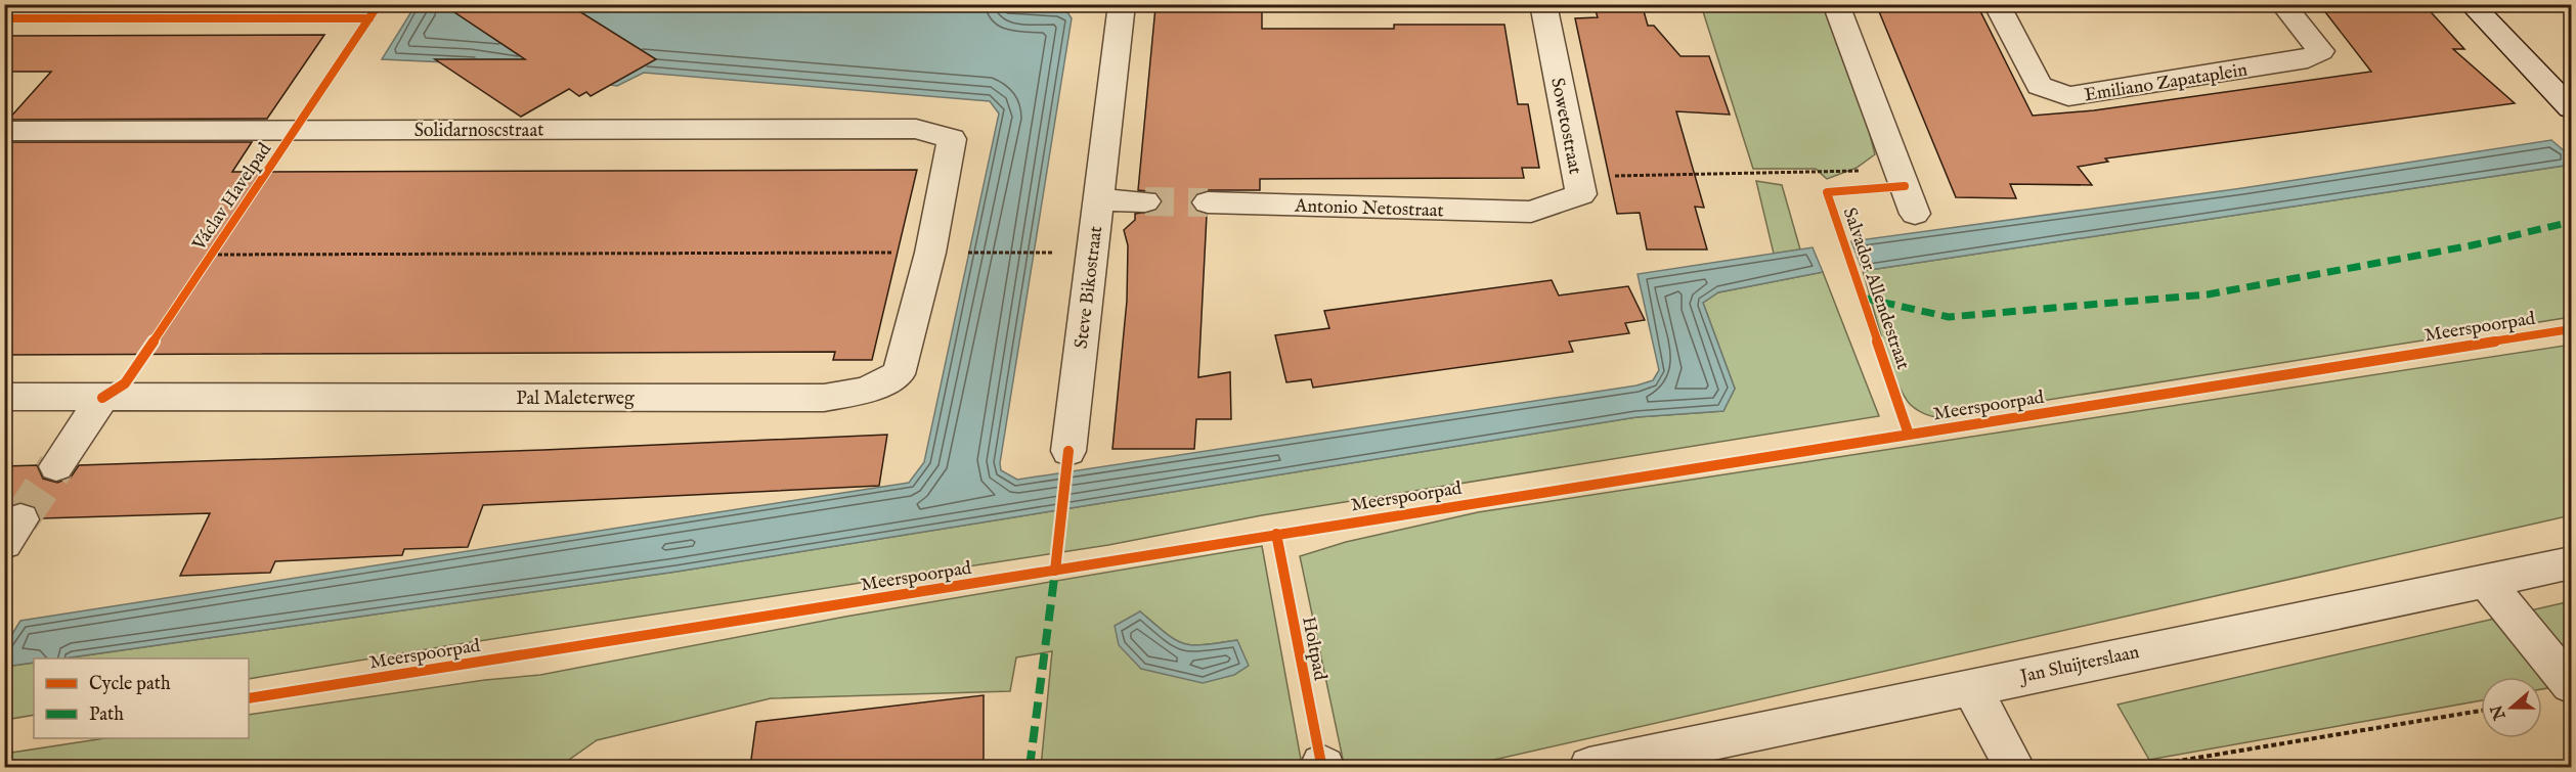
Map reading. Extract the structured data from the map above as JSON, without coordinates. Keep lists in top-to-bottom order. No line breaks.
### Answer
{"streets":{"street":["Emiliano Zapataplein","Sowetostraat","Solidarnoscstraat","Antonio Netostraat","Steve Bikostraat","Pal Maleterweg","Jan Sluijterslaan"],"cycle path":["Václav Havelpad","Salvador Allendestraat","Meerspoorpad","Holtpad"]},"crossings":[["Sowetostraat","Antonio Netostraat"],["Solidarnoscstraat","Pal Maleterweg"]],"legend":["Cycle path","Path"],"north":"left"}
